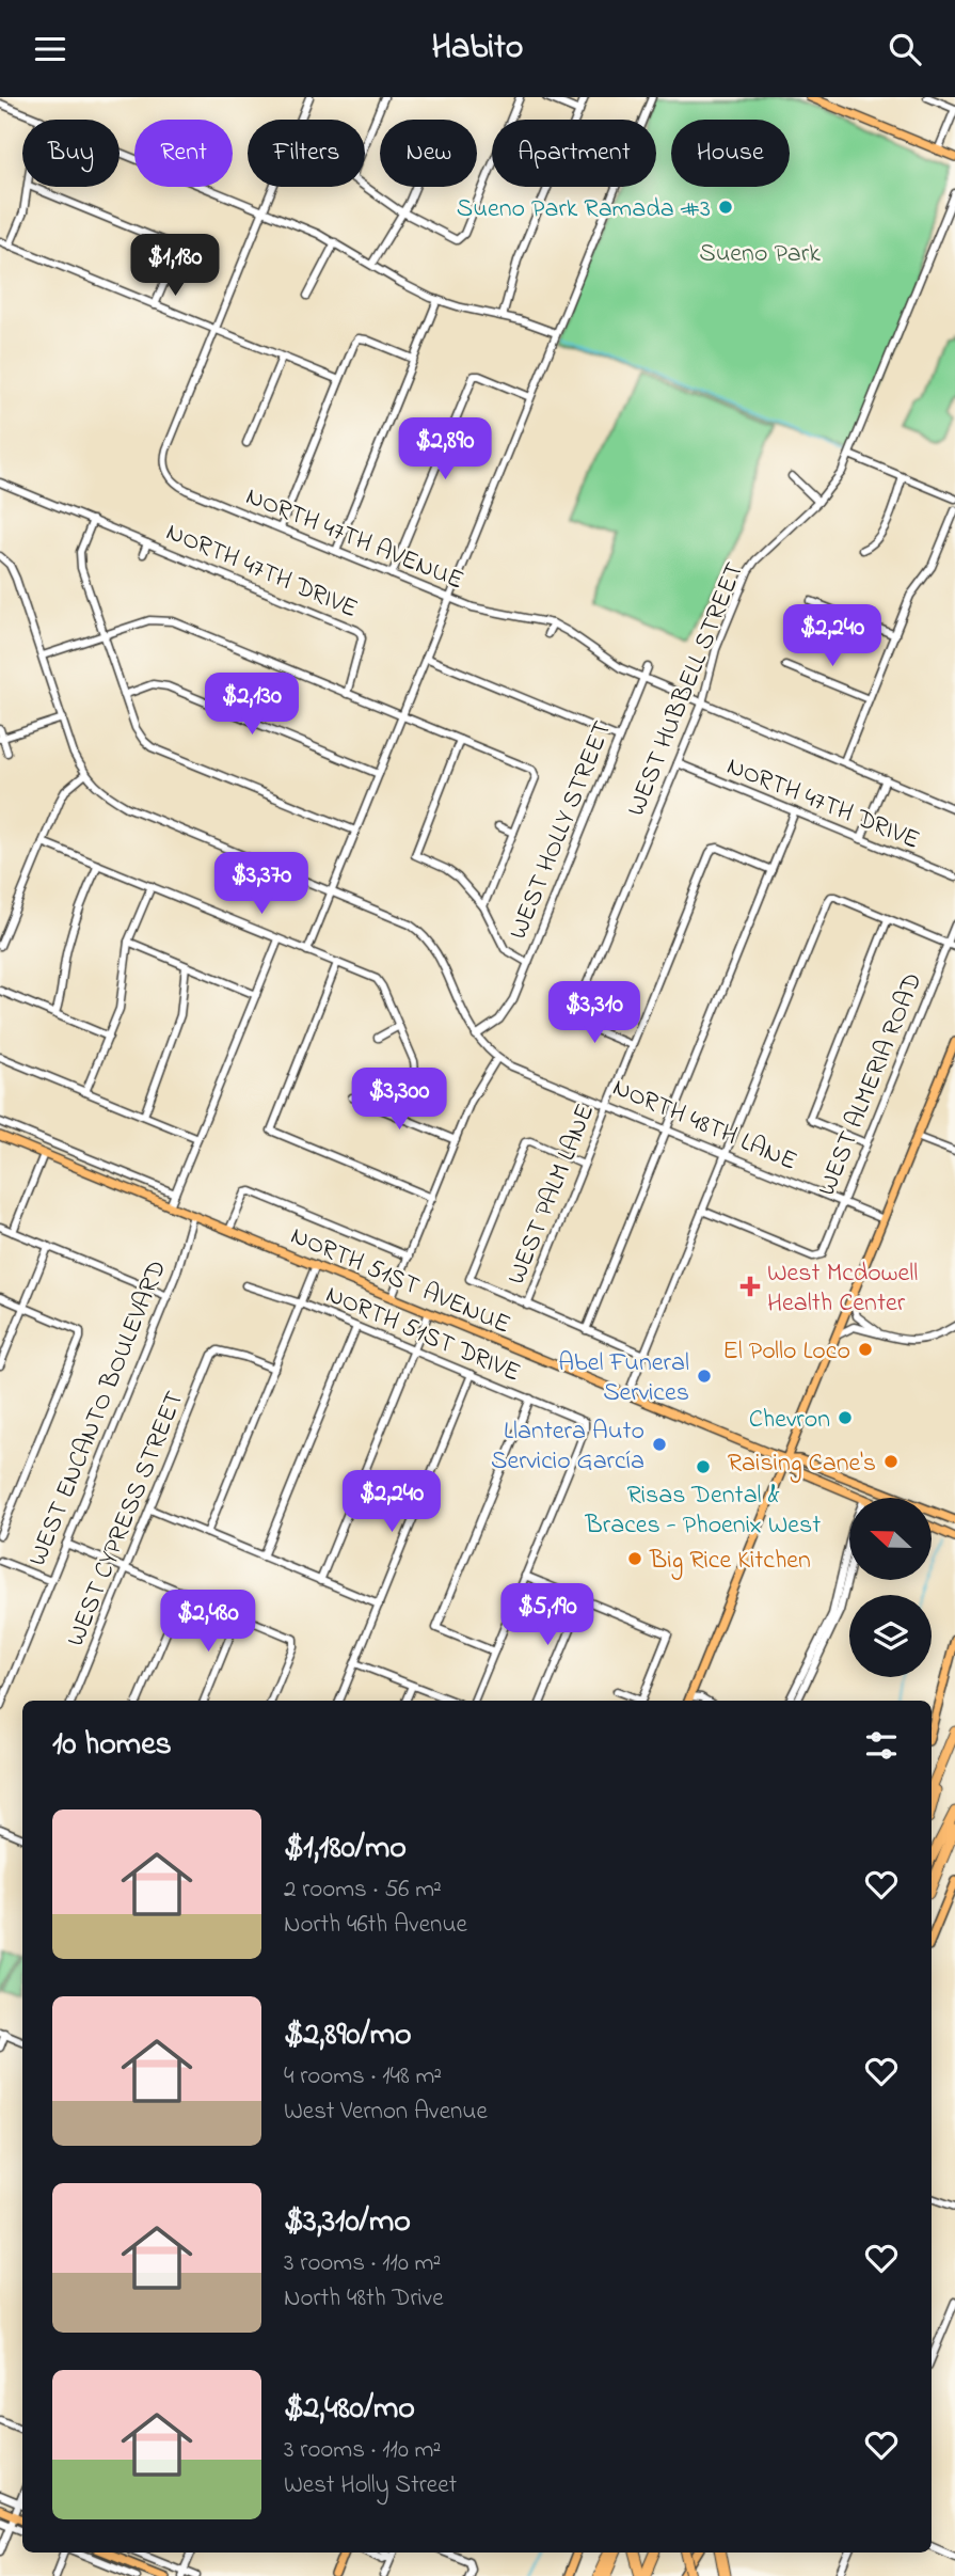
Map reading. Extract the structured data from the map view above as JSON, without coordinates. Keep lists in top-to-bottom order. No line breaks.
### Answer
{"streets":{"main road":["NORTH 51ST AVENUE"],"street":["NORTH 47TH AVENUE","NORTH 47TH DRIVE","WEST HUBBELL STREET","WEST HOLLY STREET","WEST ALMERIA ROAD","NORTH 48TH LANE","WEST PALM LANE","NORTH 51ST DRIVE","WEST ENCANTO BOULEVARD","WEST CYPRESS STREET"]},"crossings":[["NORTH 47TH AVENUE","WEST HUBBELL STREET"],["NORTH 47TH AVENUE","WEST HOLLY STREET"],["NORTH 47TH DRIVE","WEST HUBBELL STREET"],["WEST HUBBELL STREET","WEST PALM LANE"],["WEST HOLLY STREET","NORTH 48TH LANE"],["WEST ALMERIA ROAD","NORTH 48TH LANE"],["NORTH 48TH LANE","WEST PALM LANE"],["NORTH 51ST AVENUE","WEST ENCANTO BOULEVARD"]],"parks":["Sueno Park"],"places":{"other":["Sueno Park Ramada #3","El Pollo Loco","Abel Funeral Services","Chevron","Llantera Auto Servicio García","Raising Cane's","Risas Dental & Braces - Phoenix West","Big Rice Kitchen"],"health":["West Mcdowell Health Center"]},"north":"left","page":{"header":"Habito","chip":["Buy","Rent","Filters","New","Apartment","House"],"price":["$1,180","$2,890","$2,240","$2,130","$3,370","$3,310","$3,300","$2,240","$5,190","$2,480"],"heading":"10 homes","list":[{"name":"$1,180/mo","note":"2 rooms · 56 m² · North 46th Avenue"},{"name":"$2,890/mo","note":"4 rooms · 148 m² · West Vernon Avenue"},{"name":"$3,310/mo","note":"3 rooms · 110 m² · North 48th Drive"},{"name":"$2,480/mo","note":"3 rooms · 110 m² · West Holly Street"}]}}
